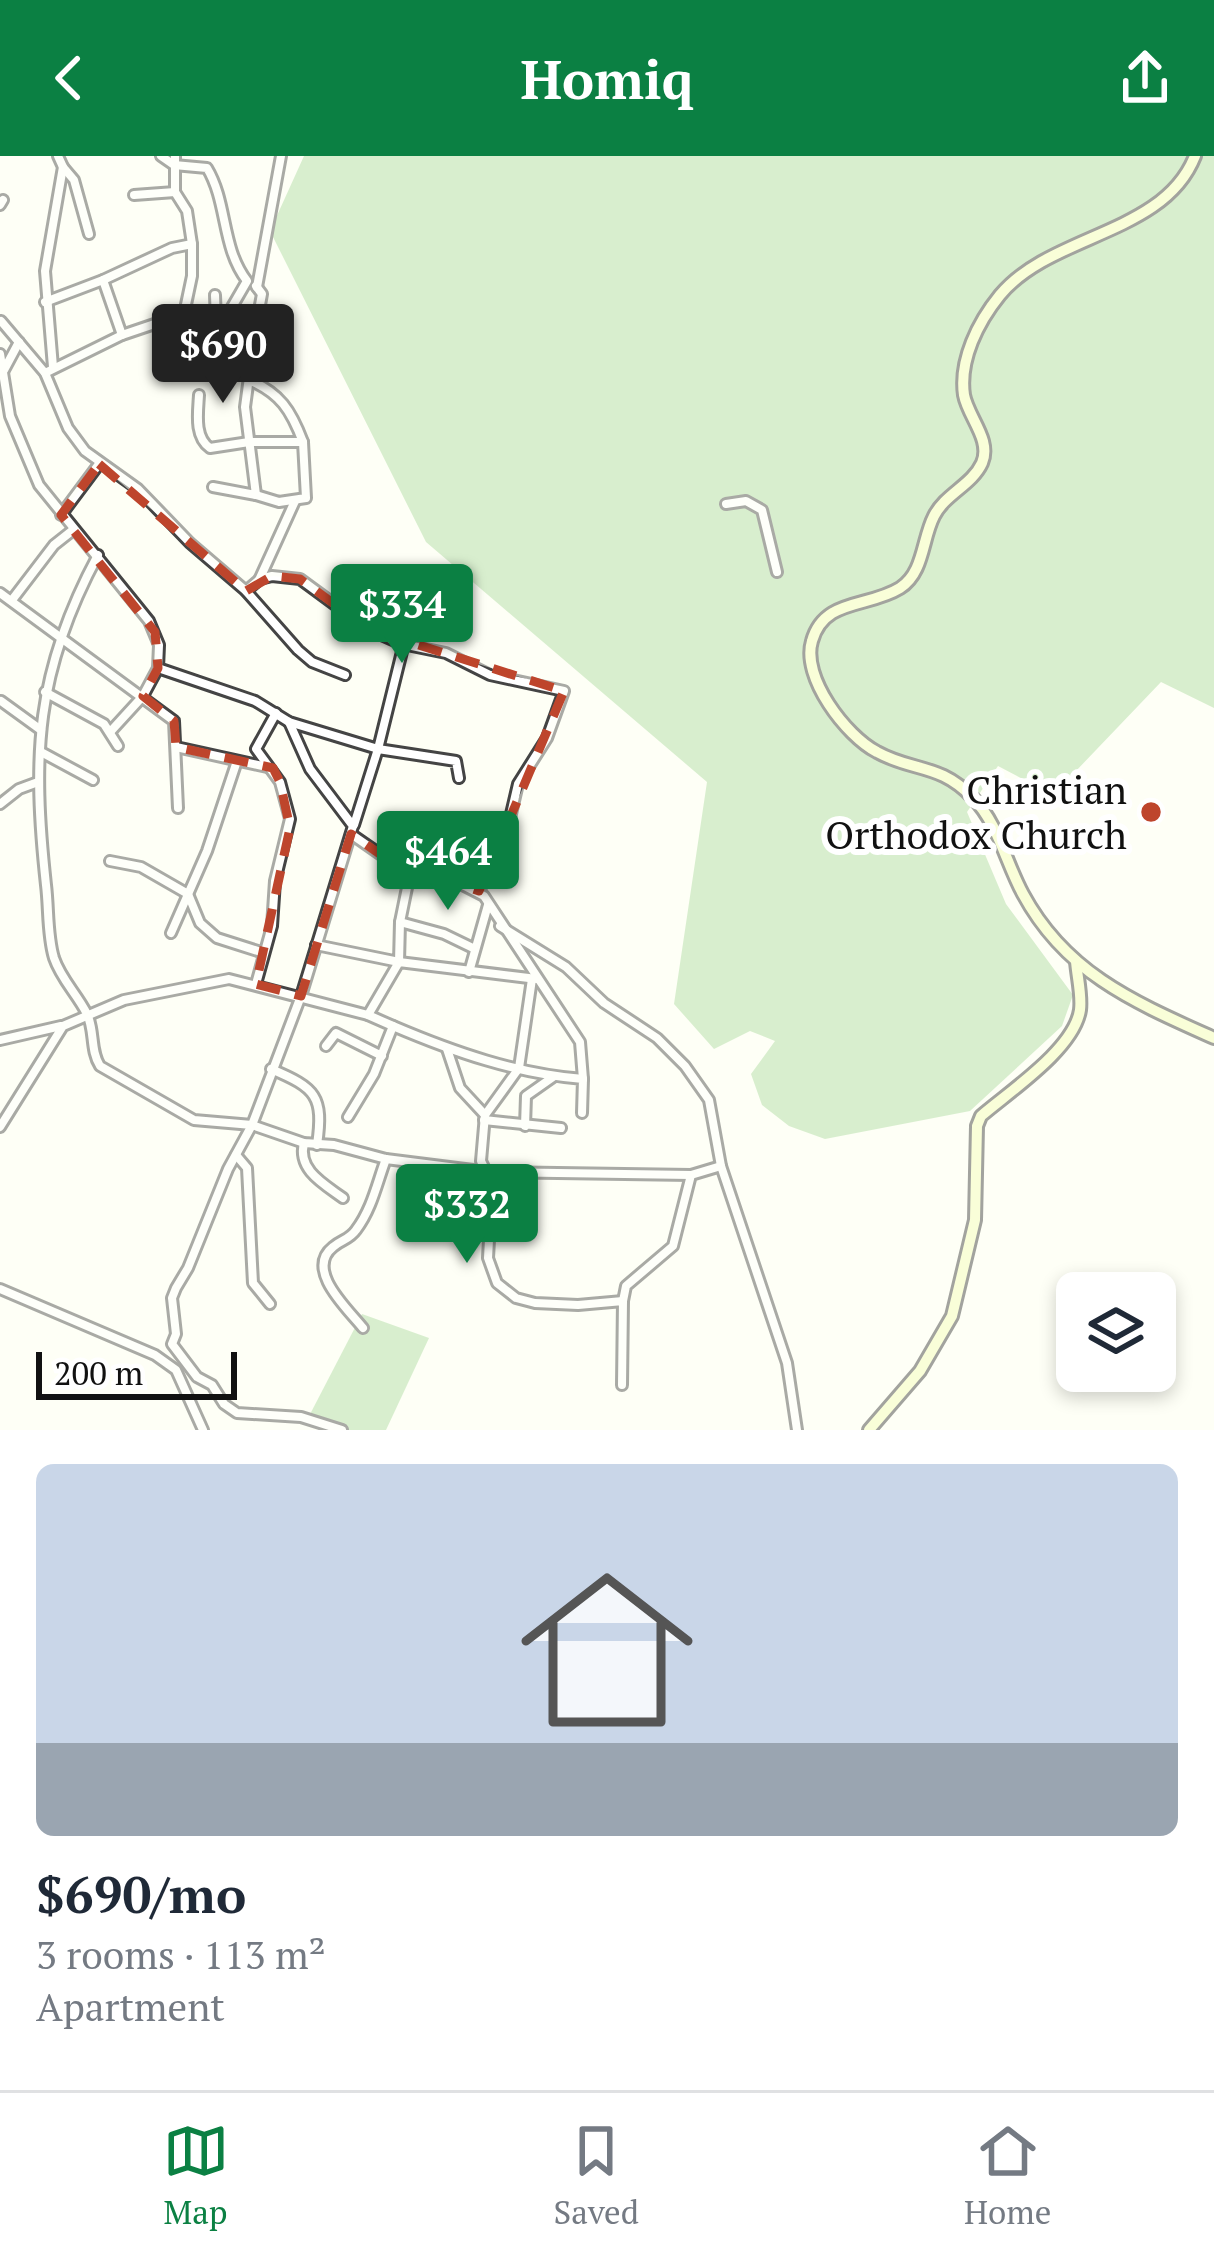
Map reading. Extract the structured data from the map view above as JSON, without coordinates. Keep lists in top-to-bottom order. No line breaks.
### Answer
{"places":["Christian Orthodox Church"],"scale_bar":"200 m","page":{"header":"Homiq","price":["$690","$334","$464","$332"],"scale":"200 m","list":[{"name":"$690/mo","note":"3 rooms · 113 m² · Apartment"}],"tabs":["Map","Saved","Home"]}}
